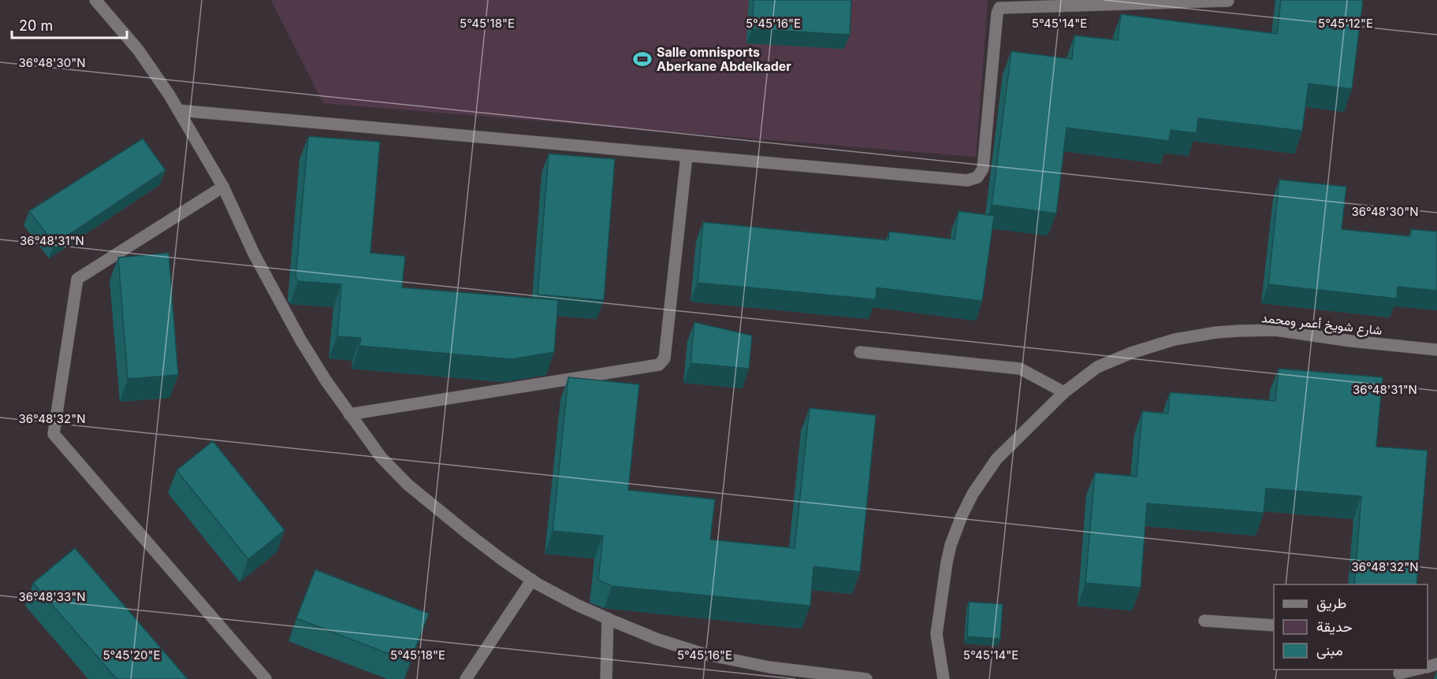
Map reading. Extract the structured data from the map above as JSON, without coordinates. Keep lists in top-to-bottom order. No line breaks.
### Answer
{"streets":{"street":["شارع شويخ أعمر ومحمد"]},"places":{"sports":["Salle omnisports Aberkane Abdelkader"]},"legend":["طريق","حديقة","مبنى"],"scale_bar":"20 m","coordinates":["5°45'18\"E","5°45'16\"E","5°45'14\"E","5°45'12\"E","36°48'30\"N","36°48'31\"N","36°48'32\"N","36°48'33\"N","5°45'20\"E"]}
